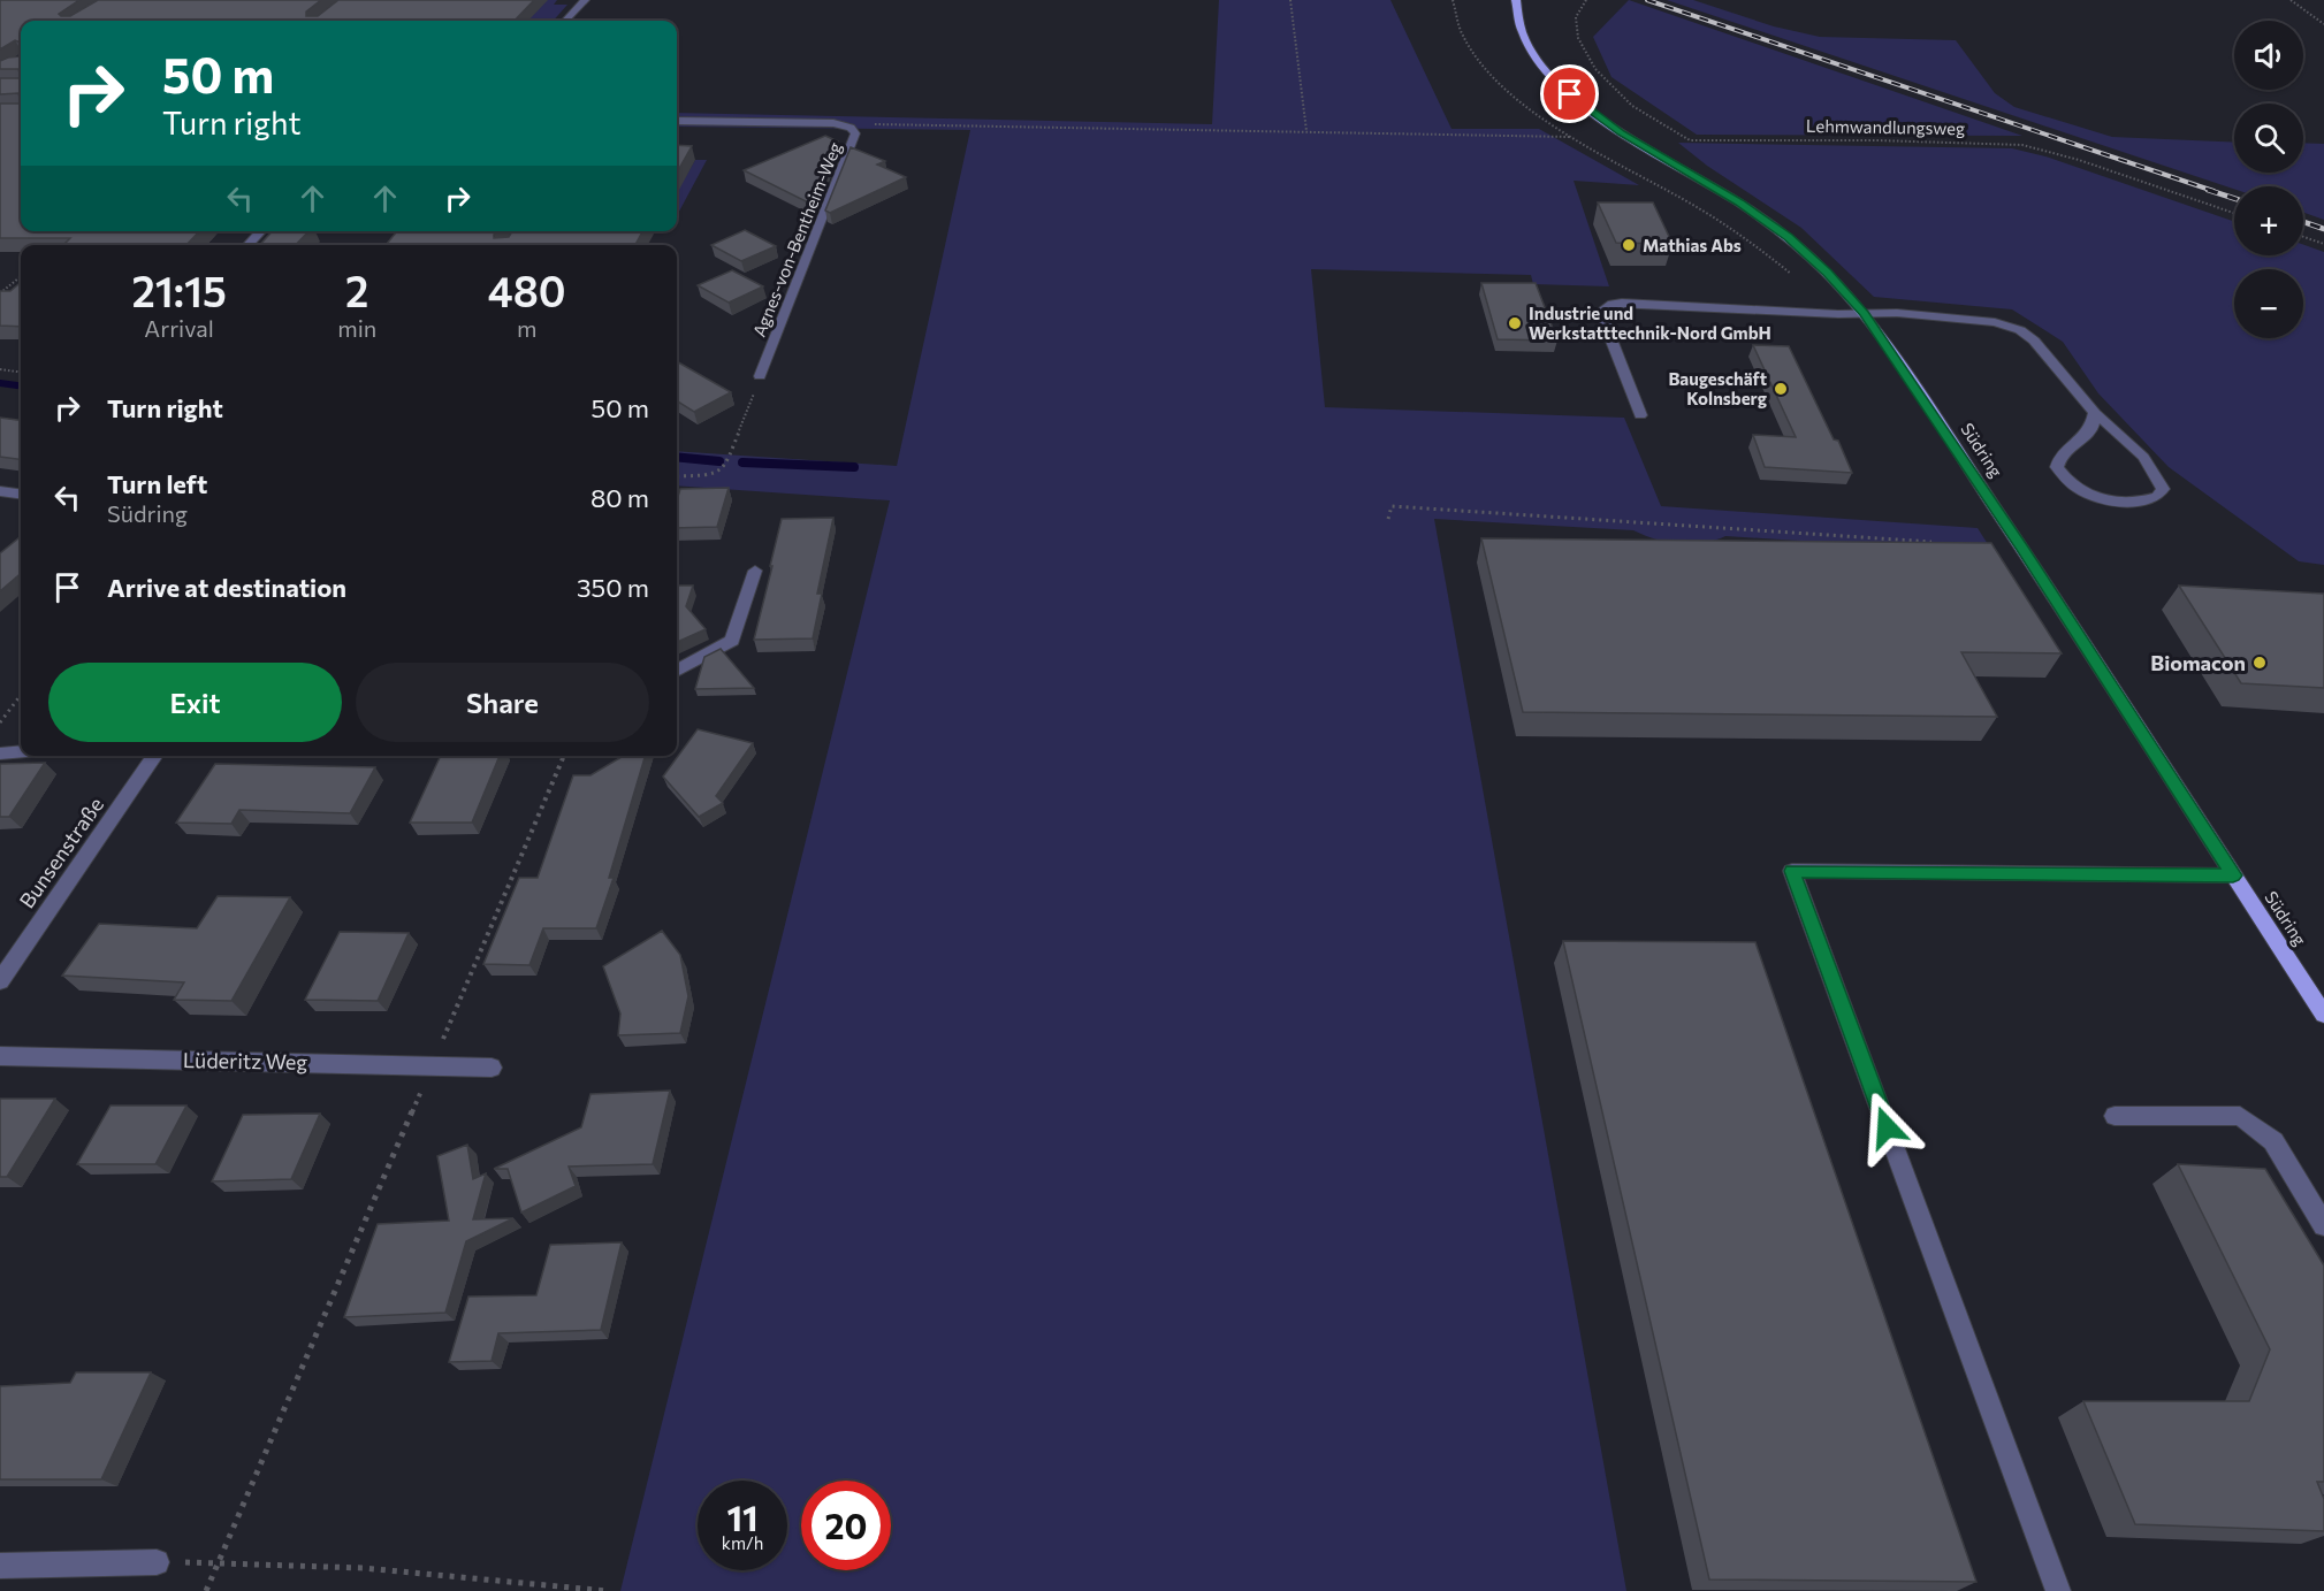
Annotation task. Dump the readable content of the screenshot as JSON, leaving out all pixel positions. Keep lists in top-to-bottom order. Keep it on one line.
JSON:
{"streets":{"main road":["Südring"],"street":["Agnes-von-Bentheim-Weg","Bunsenstraße","Lüderitz Weg"],"path":["Lehmwandlungsweg"]},"places":["Mathias Abs","Industrie und Werkstatttechnik-Nord GmbH","Baugeschäft Kolnsberg","Biomacon"],"page":{"map_buttons":["+","−"],"turn":["50 m","Turn right"],"eta":["21:15","Arrival","2","min","480","m"],"list":[{"name":"Turn right","value":"50 m"},{"name":"Turn left","note":"Südring","value":"80 m"},{"name":"Arrive at destination","value":"350 m"}],"buttons":["Exit","Share"],"speed":"11 km/h","limit":"20"}}
